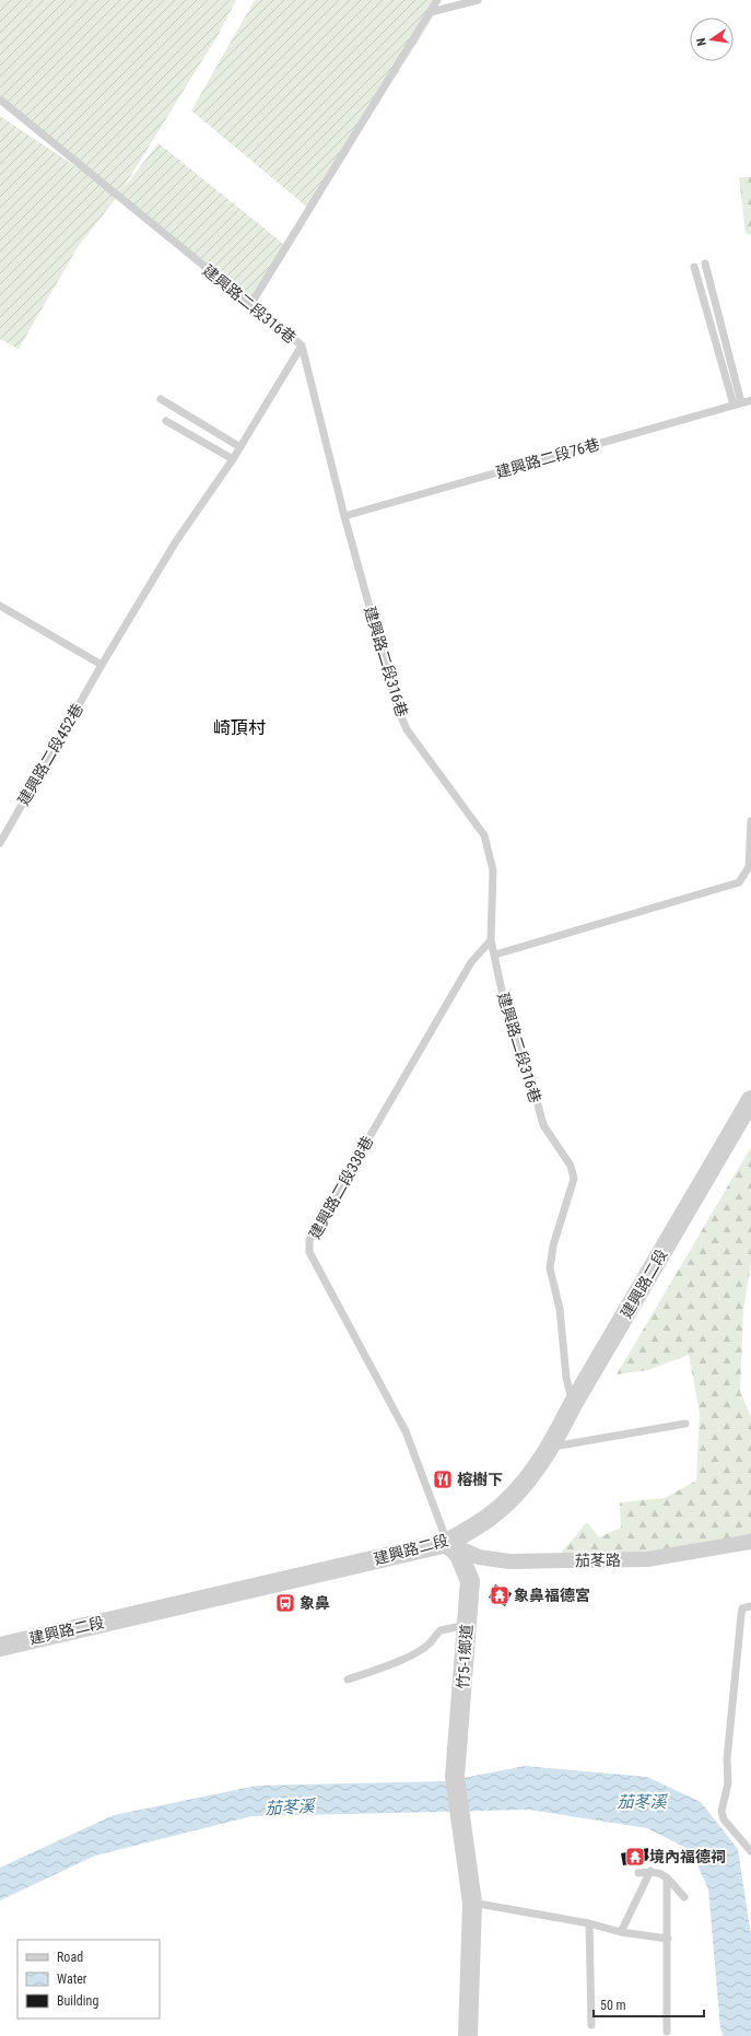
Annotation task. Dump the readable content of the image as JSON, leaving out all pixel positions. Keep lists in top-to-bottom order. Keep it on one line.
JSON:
{"streets":{"street":["建興路二段","茄苳路","竹5-1鄉道"],"lane":["建興路二段316巷","建興路二段76巷","建興路二段452巷","建興路二段338巷"]},"crossings":[["建興路二段316巷","建興路二段76巷"],["建興路二段316巷","建興路二段452巷"],["建興路二段316巷","建興路二段338巷"],["建興路二段316巷","建興路二段"],["建興路二段338巷","建興路二段"],["建興路二段338巷","茄苳路"],["建興路二段338巷","竹5-1鄉道"],["建興路二段","茄苳路"],["建興路二段","竹5-1鄉道"],["茄苳路","竹5-1鄉道"]],"districts":["崎頂村"],"water":["茄苳溪"],"places":{"restaurant":["榕樹下"],"temple":["象鼻福德宮","境內福德祠"],"bus stop":["象鼻"]},"legend":["Road","Water","Building"],"scale_bar":"50 m","north":"left"}
